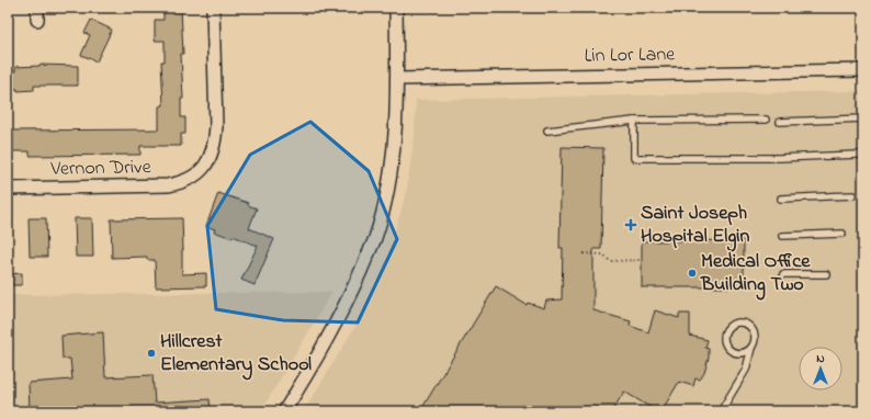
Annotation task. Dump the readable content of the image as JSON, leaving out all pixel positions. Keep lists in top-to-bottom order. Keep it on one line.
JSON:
{"streets":{"street":["Lin Lor Lane","Vernon Drive"]},"places":{"health":["Saint Joseph Hospital Elgin"],"other":["Medical Office Building Two","Hillcrest Elementary School"]},"north":"top"}
